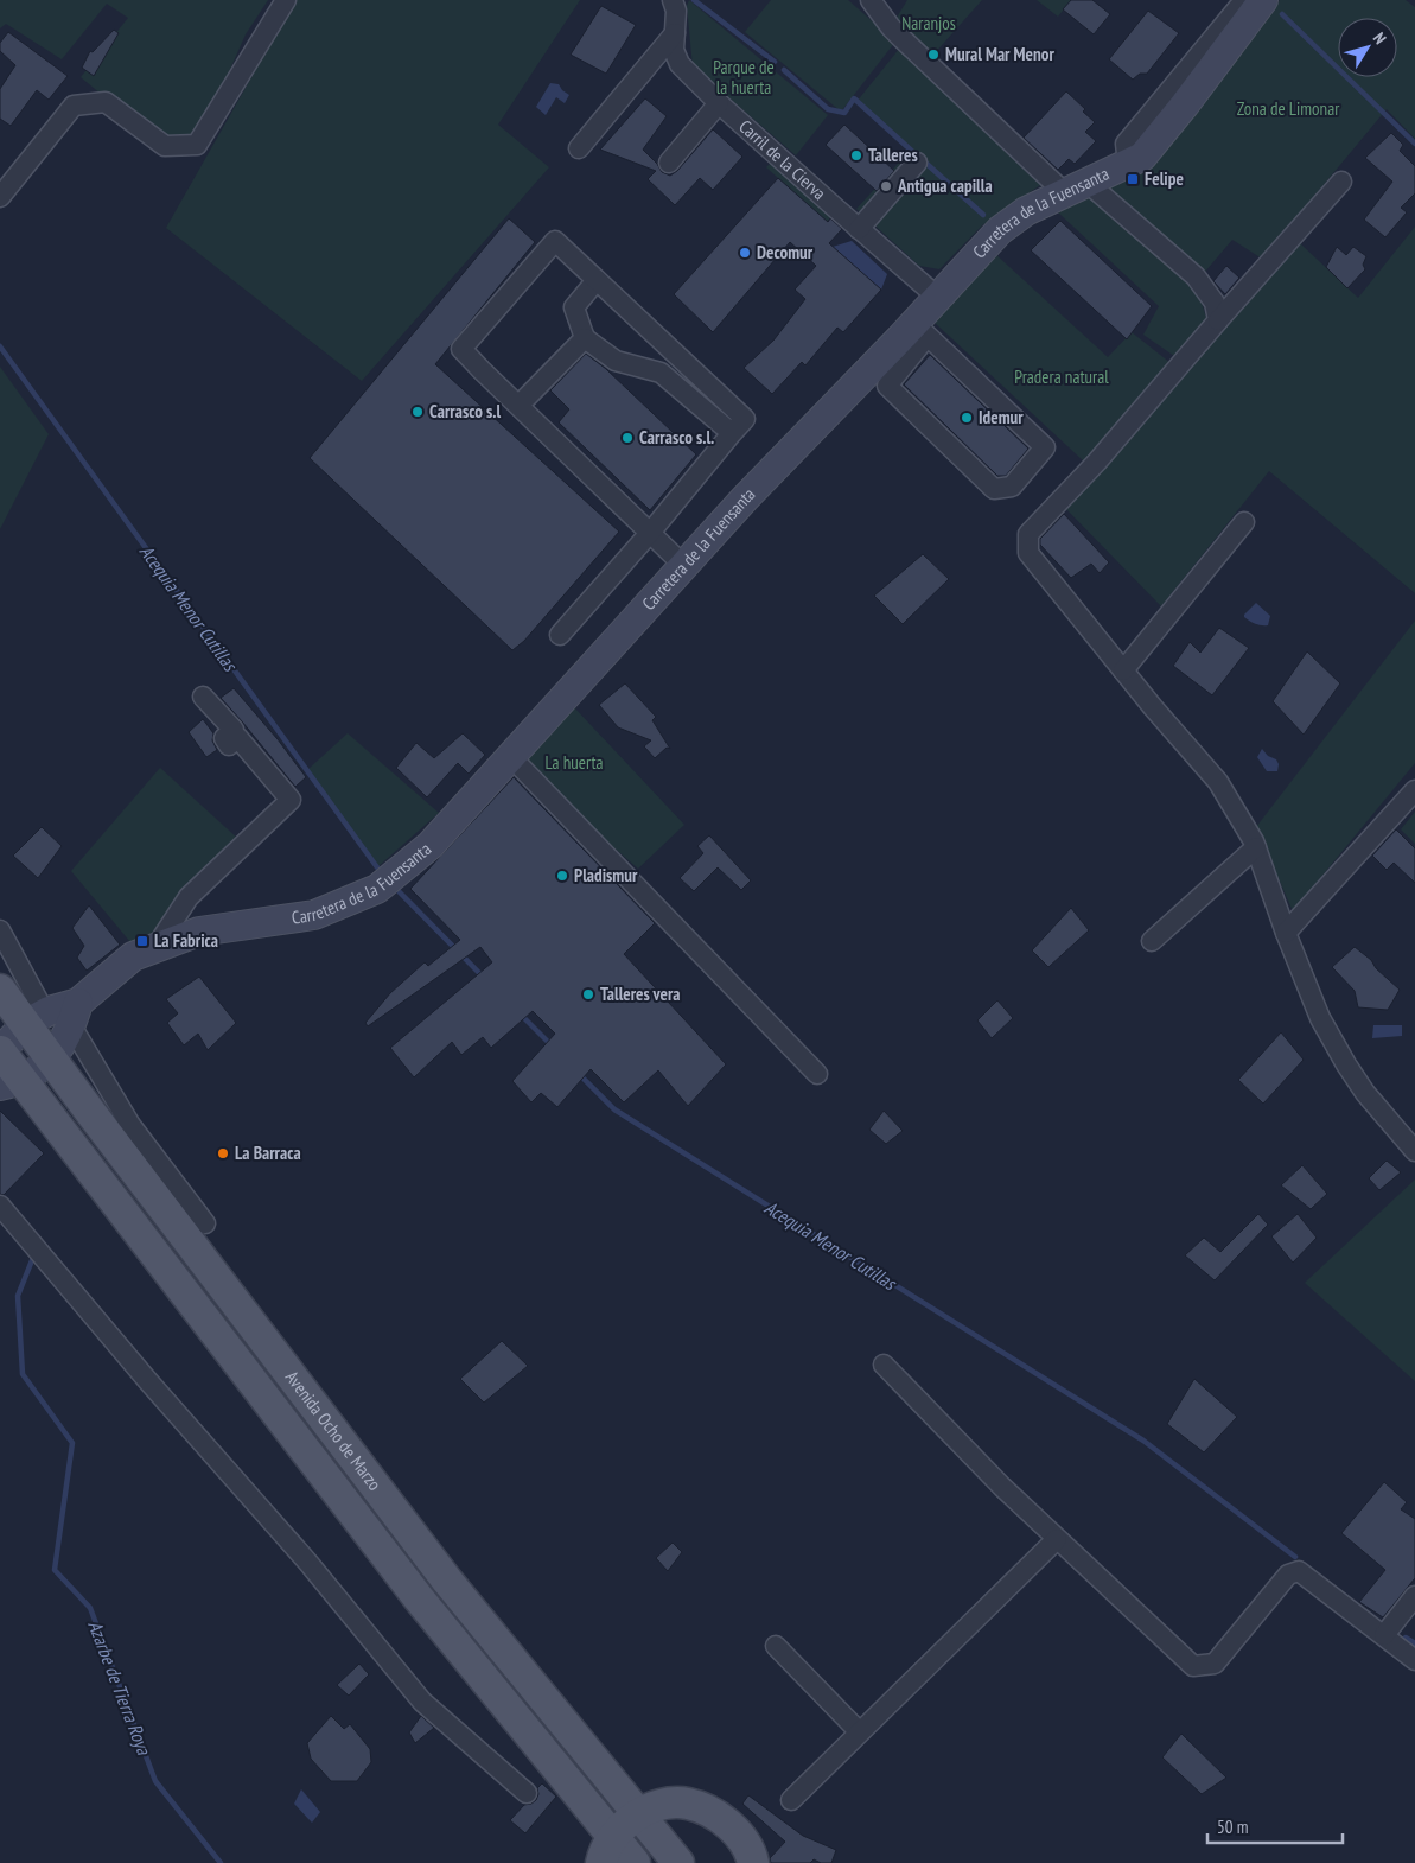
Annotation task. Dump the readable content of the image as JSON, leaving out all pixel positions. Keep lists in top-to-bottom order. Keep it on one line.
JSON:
{"streets":{"main road":["Carretera de la Fuensanta","Avenida Ocho de Marzo"],"street":["Carril de la Cierva"]},"crossings":[["Carril de la Cierva","Carretera de la Fuensanta"]],"water":["Acequia Menor Cutillas","Azarbe de Tierra Roya"],"parks":["Naranjos","Parque de la huerta","Zona de Limonar","Pradera natural","La huerta"],"places":{"other":["Mural Mar Menor","Talleres","Antigua capilla","Decomur","Carrasco s.l","Idemur","Carrasco s.l.","Pladismur","Talleres vera","La Barraca"],"transit":["Felipe","La Fabrica"]},"scale_bar":"50 m","north":"top right"}
